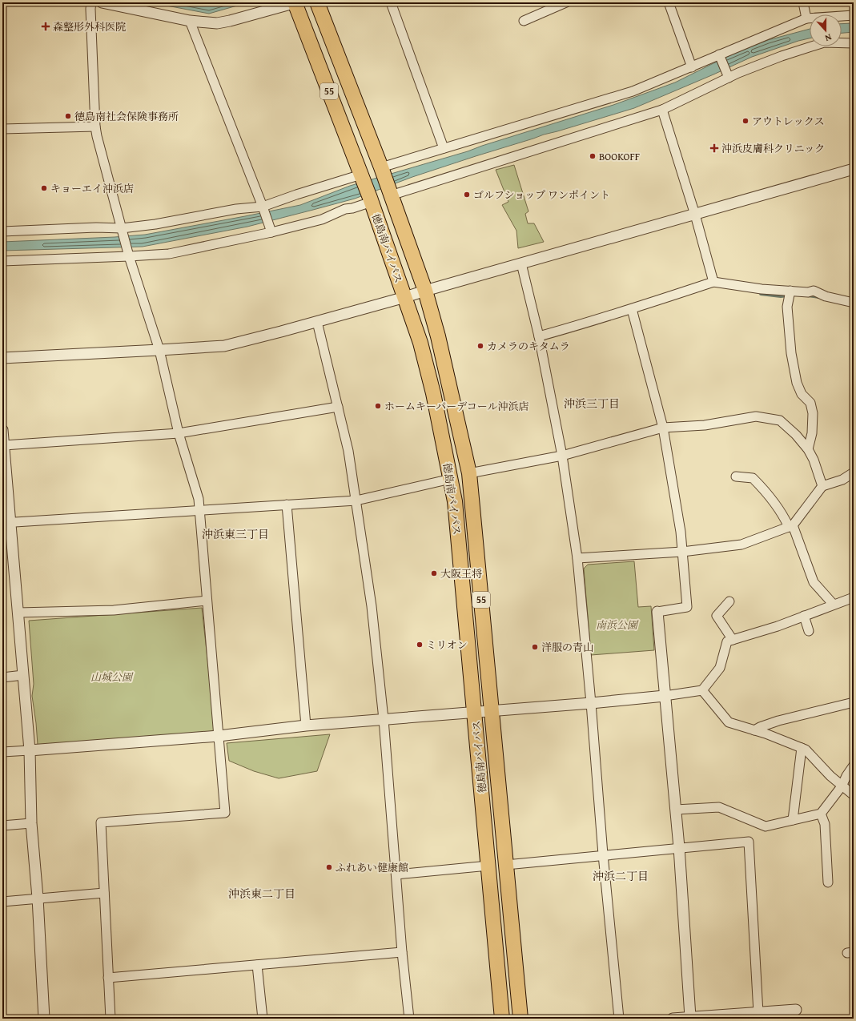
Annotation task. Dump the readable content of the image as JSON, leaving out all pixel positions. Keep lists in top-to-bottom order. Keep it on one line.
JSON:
{"streets":{"highway":["55","徳島南バイパス"]},"districts":["沖浜三丁目","沖浜東三丁目","沖浜二丁目","沖浜東二丁目"],"parks":["南浜公園","山城公園"],"places":{"health":["森整形外科医院","沖浜皮膚科クリニック"],"other":["徳島南社会保険事務所","アウトレックス","BOOKOFF","キョーエイ沖浜店","ゴルフショップ ワンポイント","カメラのキタムラ","ホームキーパーデコール沖浜店","大阪王将","ミリオン","洋服の青山","ふれあい健康館"]},"north":"bottom"}
